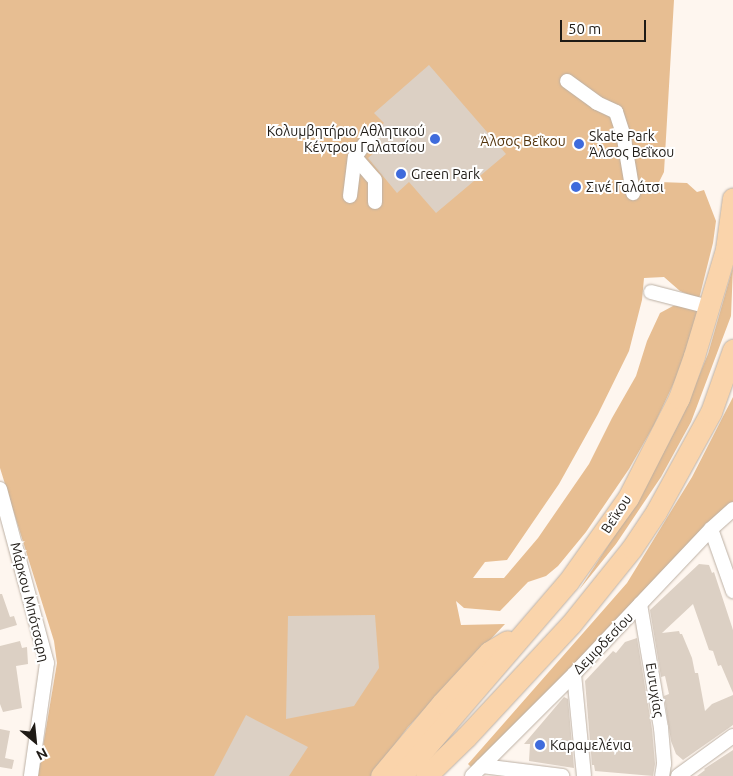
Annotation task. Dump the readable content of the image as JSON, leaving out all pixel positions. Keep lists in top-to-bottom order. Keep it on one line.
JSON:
{"streets":{"main road":["Βεΐκου"],"street":["Μάρκου Μπότσαρη","Δεμιρδεσίου","Ευτυχίας"]},"crossings":[["Δεμιρδεσίου","Ευτυχίας"]],"parks":["Άλσος Βεΐκου"],"places":["Κολυμβητήριο Αθλητικού Κέντρου Γαλατσίου","Skate Park Άλσος Βεΐκου","Green Park","Σινέ Γαλάτσι","Καραμελένια"],"scale_bar":"50 m","north":"bottom right"}
